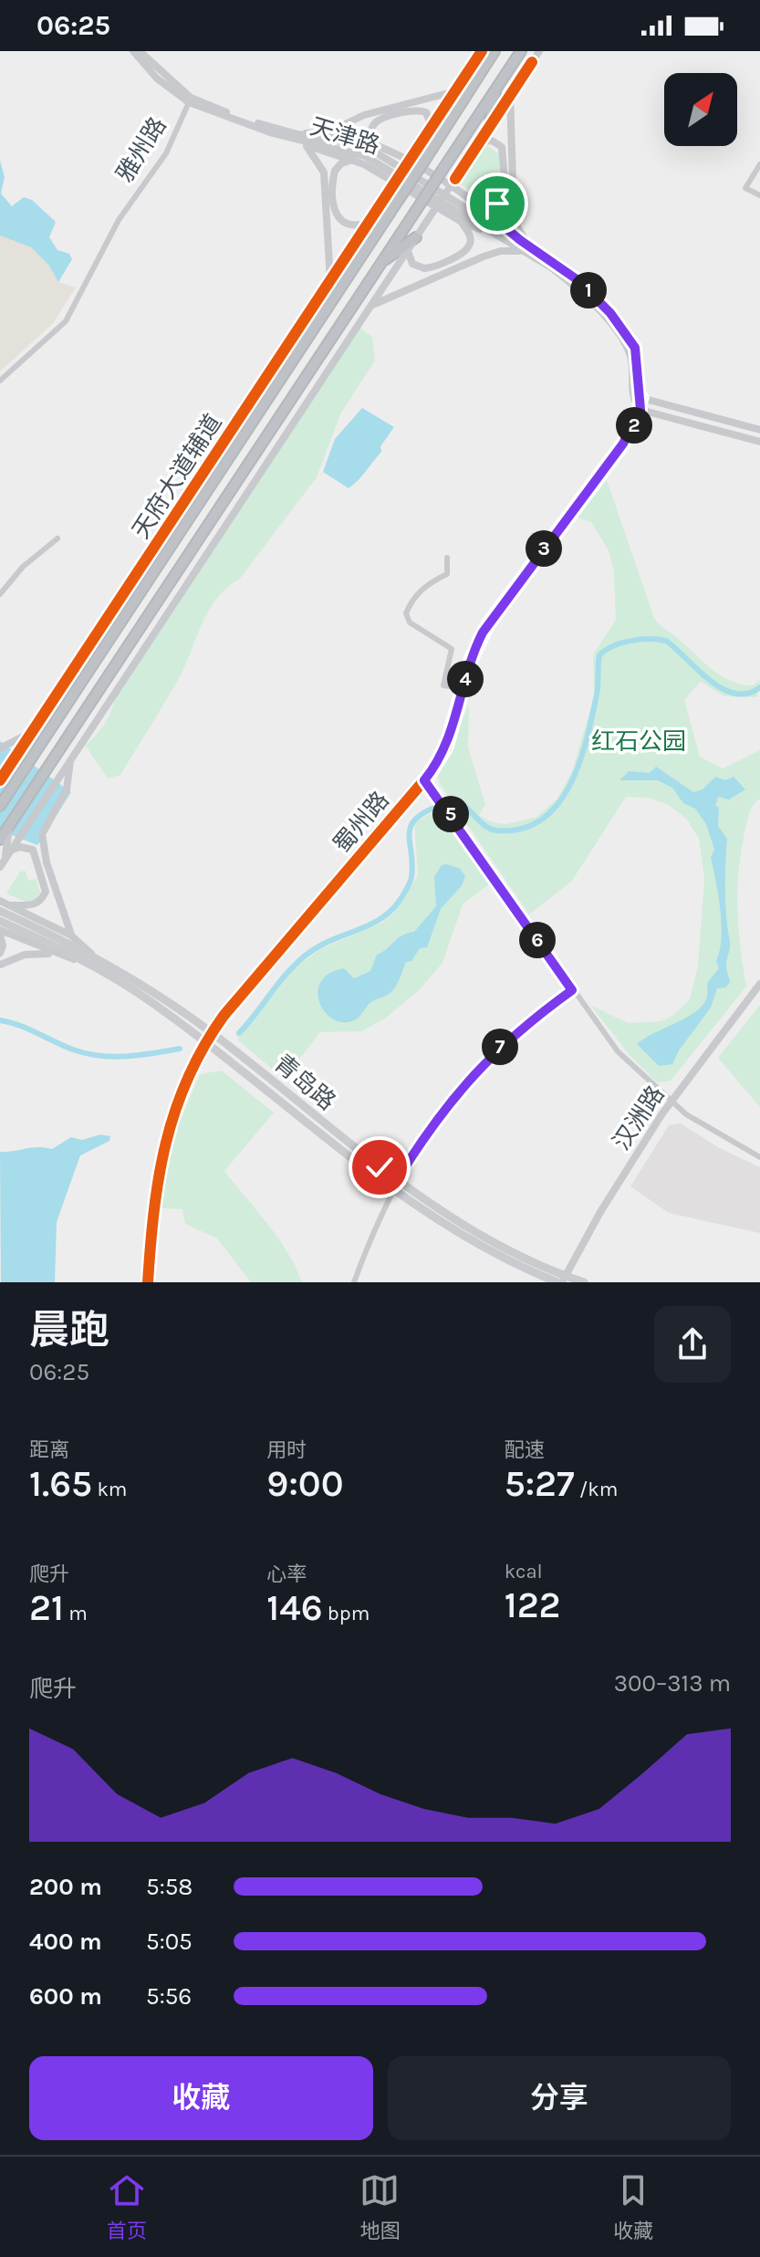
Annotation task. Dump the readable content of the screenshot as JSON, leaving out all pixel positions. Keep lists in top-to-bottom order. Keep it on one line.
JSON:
{"streets":{"main road":["青岛路"],"street":["天津路","雅州路","天府大道辅道","蜀州路","汉洲路"]},"crossings":[["天津路","雅州路"],["天津路","蜀州路"],["蜀州路","青岛路"],["青岛路","汉洲路"]],"parks":["红石公园"],"north":"top right","page":{"status":"06:25","pins":["1","2","3","4","5","6","7"],"heading":["晨跑","06:25"],"stats":[["距离","1.65 km"],["用时","9:00"],["配速","5:27 /km"],["爬升","21 m"],["心率","146 bpm"],["kcal","122"]],"chart":["爬升","300–313 m"],"list":[{"name":"200 m","note":"5:58"},{"name":"400 m","note":"5:05"},{"name":"600 m","note":"5:56"}],"buttons":["收藏","分享"],"tabs":["首页","地图","收藏"]}}
